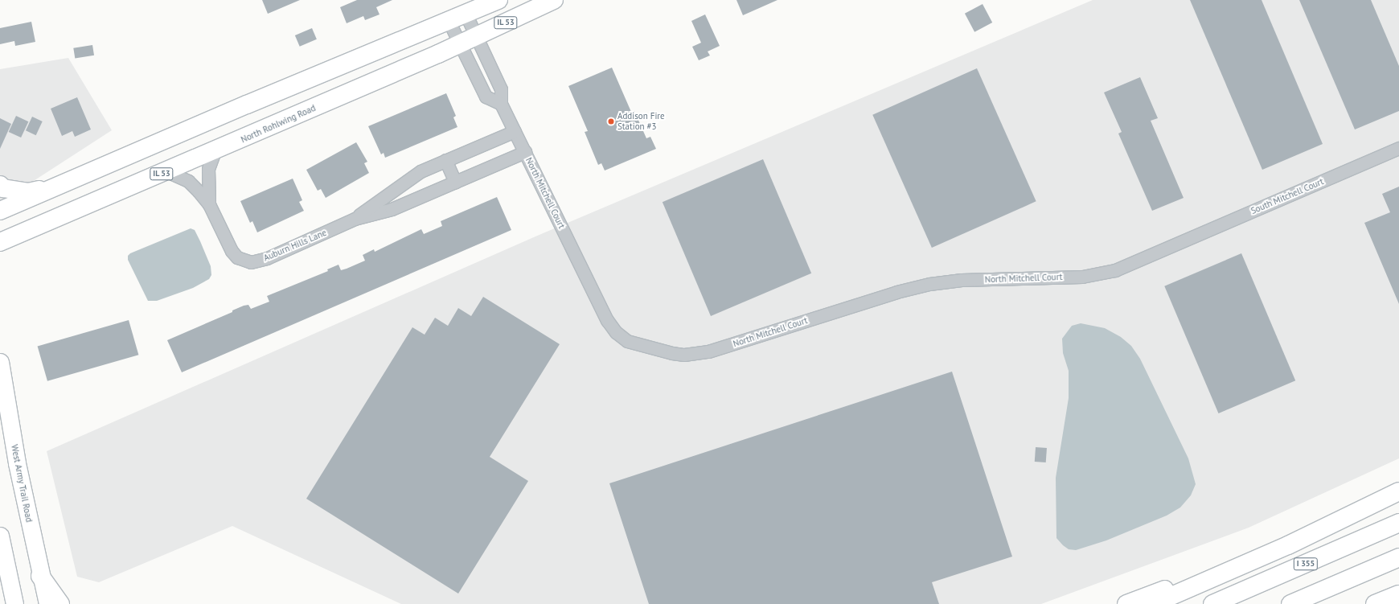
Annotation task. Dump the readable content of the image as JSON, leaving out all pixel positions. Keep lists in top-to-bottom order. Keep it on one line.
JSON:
{"streets":{"main road":["IL 53","North Rohlwing Road","West Army Trail Road","I 355"],"street":["North Mitchell Court","South Mitchell Court","Auburn Hills Lane"]},"crossings":[["IL 53","North Mitchell Court"],["North Rohlwing Road","North Mitchell Court"],["North Rohlwing Road","Auburn Hills Lane"],["North Mitchell Court","South Mitchell Court"],["North Mitchell Court","Auburn Hills Lane"]],"places":["Addison Fire Station #3"]}
